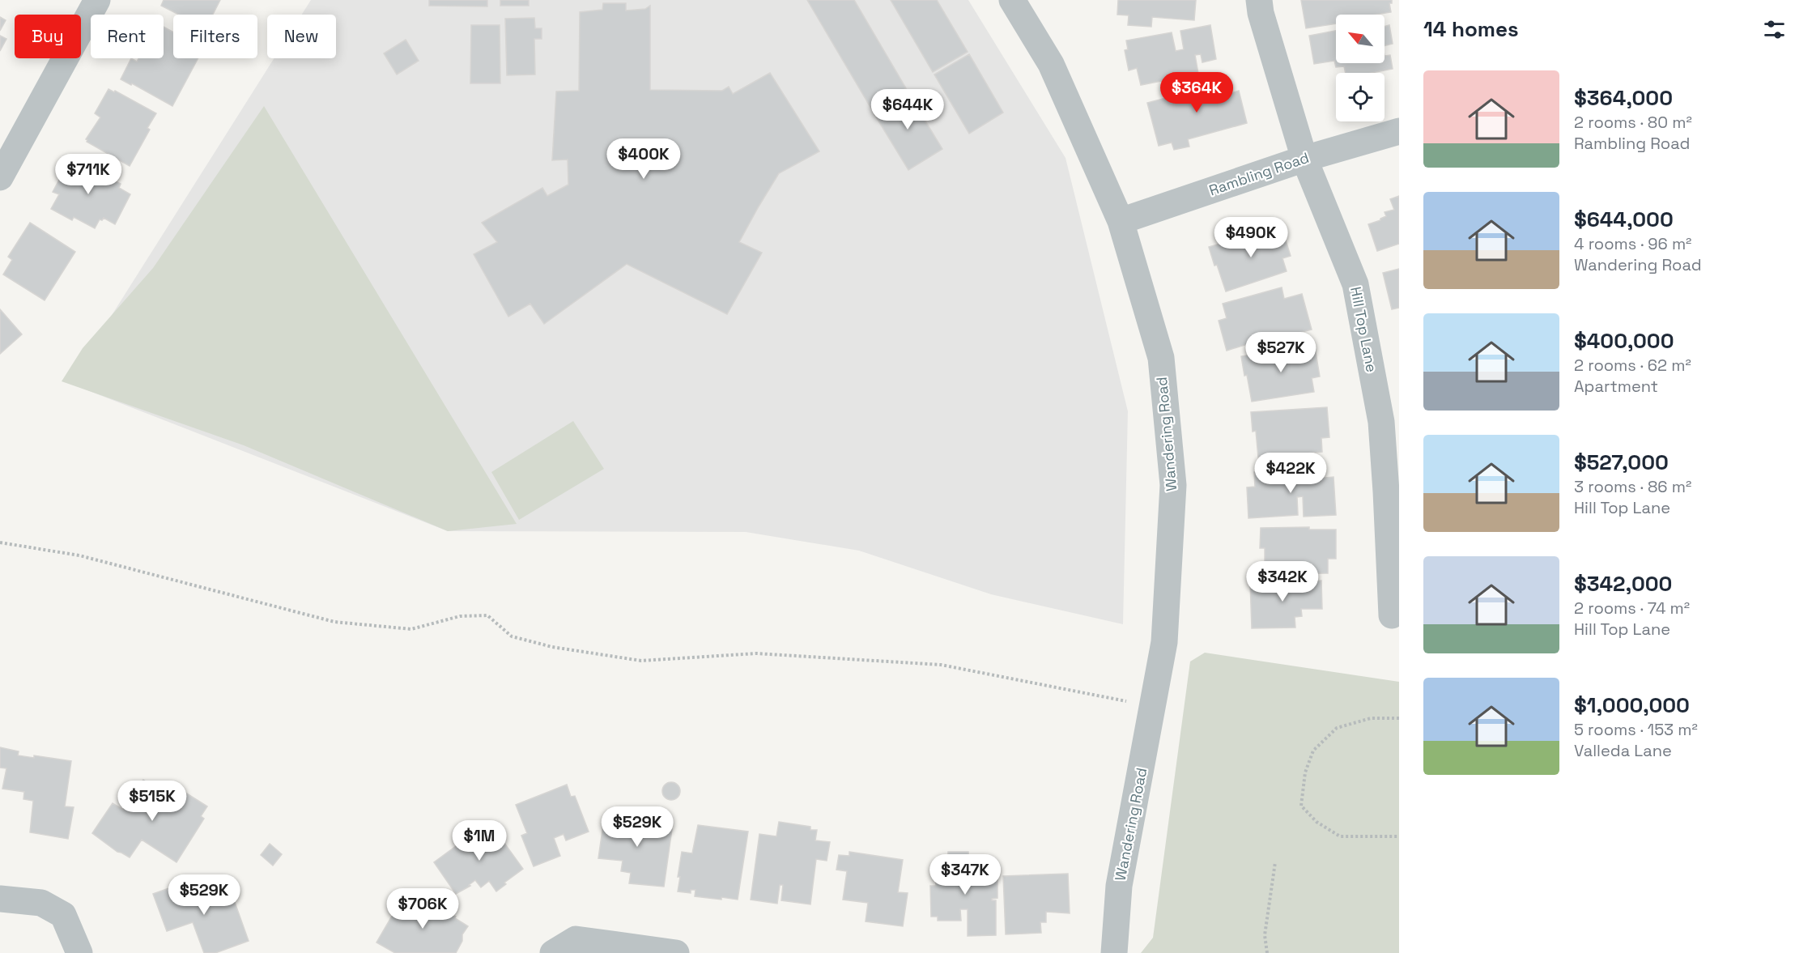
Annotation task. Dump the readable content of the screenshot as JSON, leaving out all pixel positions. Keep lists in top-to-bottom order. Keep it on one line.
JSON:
{"streets":{"street":["Rambling Road","Hill Top Lane","Wandering Road"]},"crossings":[["Rambling Road","Hill Top Lane"],["Rambling Road","Wandering Road"]],"north":"top left","page":{"heading":"14 homes","chip":["Buy","Rent","Filters","New"],"list":[{"name":"$364,000","note":"2 rooms · 80 m² · Rambling Road"},{"name":"$644,000","note":"4 rooms · 96 m² · Wandering Road"},{"name":"$400,000","note":"2 rooms · 62 m² · Apartment"},{"name":"$527,000","note":"3 rooms · 86 m² · Hill Top Lane"},{"name":"$342,000","note":"2 rooms · 74 m² · Hill Top Lane"},{"name":"$1,000,000","note":"5 rooms · 153 m² · Valleda Lane"}],"price":["$364K","$644K","$400K","$711K","$490K","$527K","$422K","$342K","$515K","$529K","$1M","$347K","$529K","$706K"]}}
